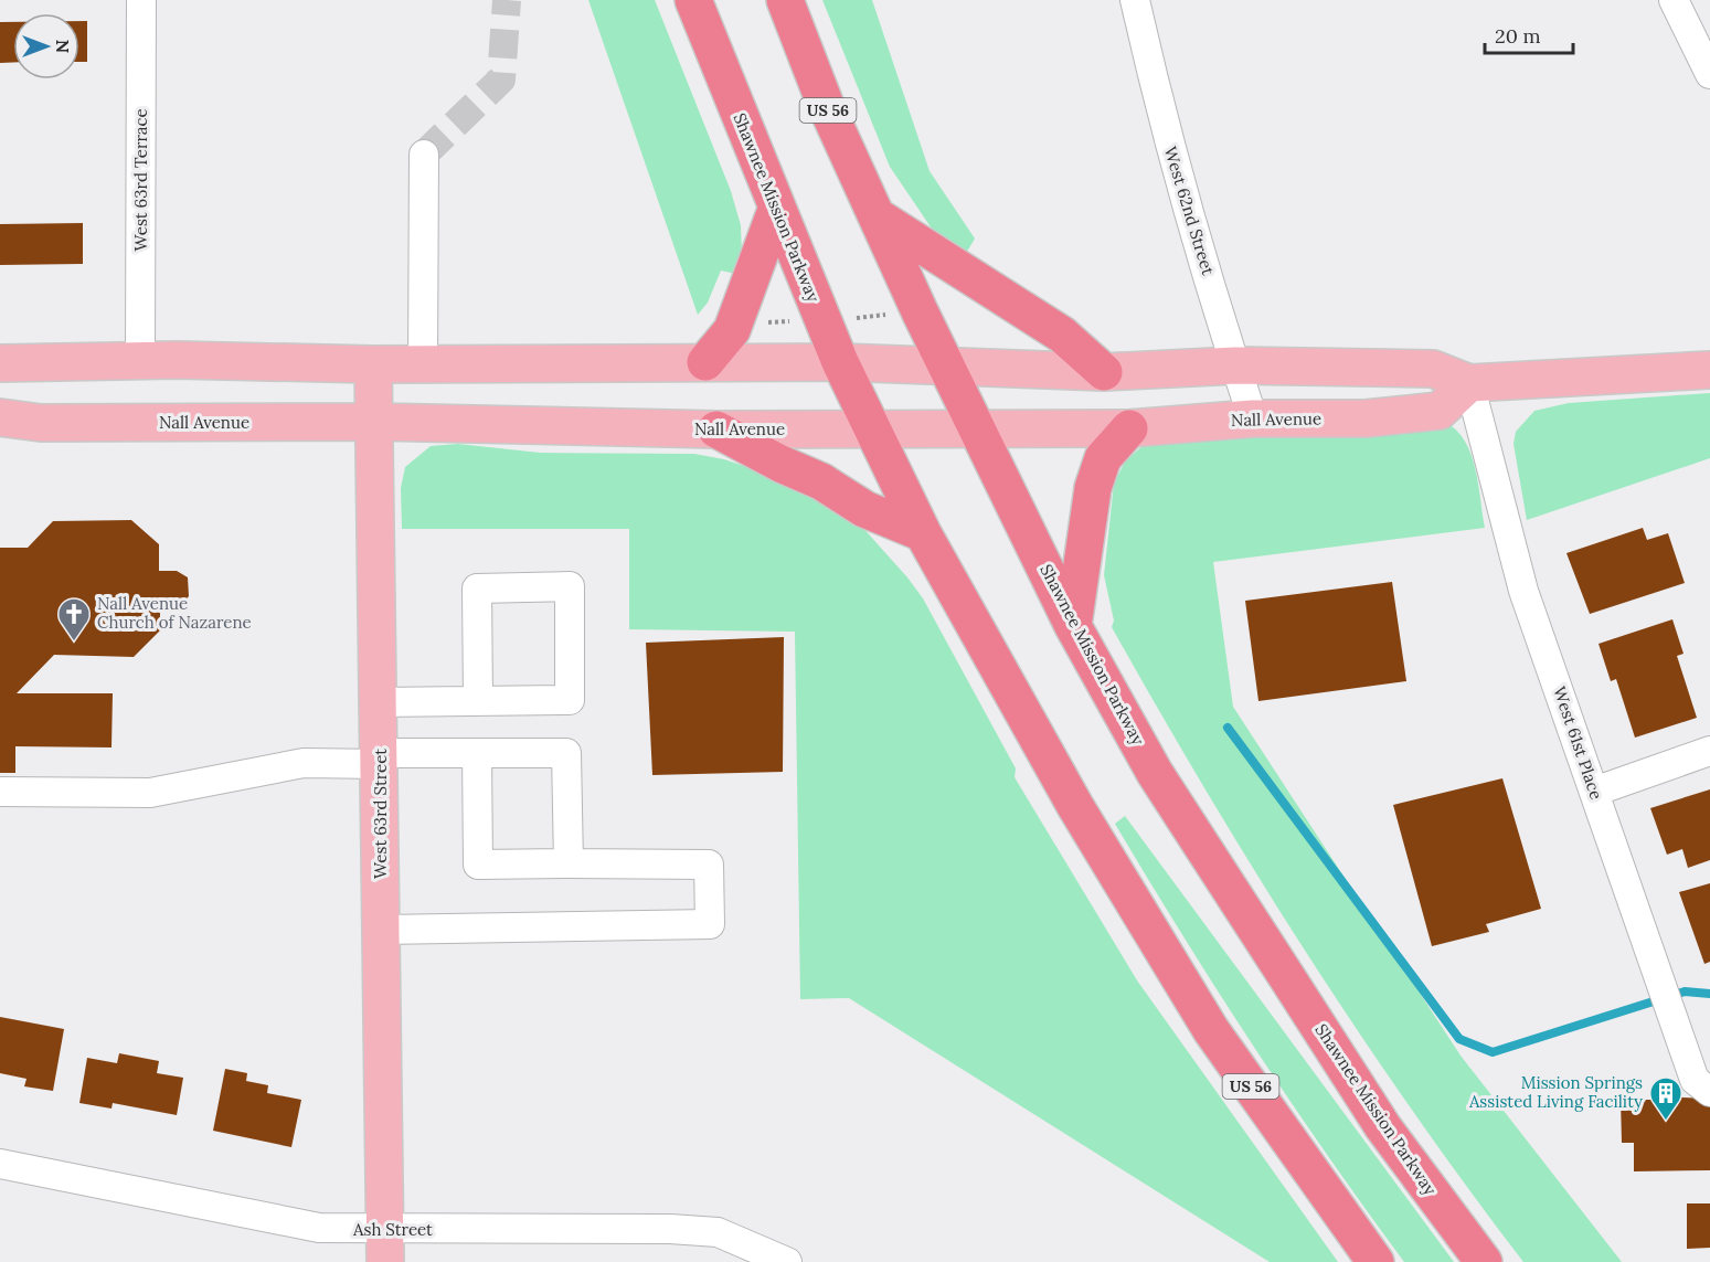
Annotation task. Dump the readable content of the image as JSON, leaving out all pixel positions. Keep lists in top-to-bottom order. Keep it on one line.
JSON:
{"streets":{"highway":["US 56","Shawnee Mission Parkway"],"main road":["Nall Avenue","West 63rd Street"],"street":["West 63rd Terrace","West 62nd Street","West 61st Place","Ash Street"]},"crossings":[["Shawnee Mission Parkway","Nall Avenue"],["West 62nd Street","Nall Avenue"],["Nall Avenue","West 61st Place"],["Nall Avenue","West 63rd Street"],["West 63rd Street","Ash Street"]],"places":{"church":["Nall Avenue Church of Nazarene"],"building":["Mission Springs Assisted Living Facility"]},"scale_bar":"20 m","north":"right"}
